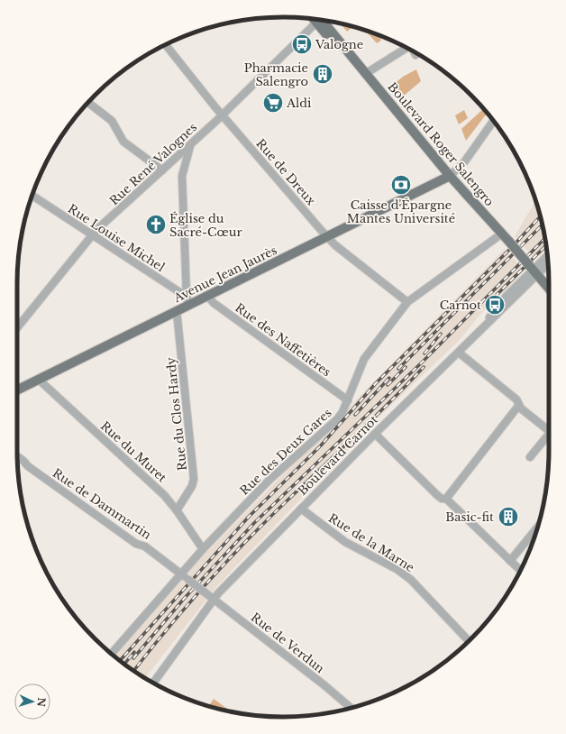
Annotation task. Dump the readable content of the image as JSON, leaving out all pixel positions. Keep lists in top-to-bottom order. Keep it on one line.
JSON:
{"streets":{"main road":["Boulevard Roger Salengro","Avenue Jean Jaurès"],"street":["Rue René Valognes","Rue de Dreux","Rue Louise Michel","Rue des Naffetières","Rue du Clos Hardy","Rue du Muret","Rue des Deux Gares","Boulevard Carnot","Rue de Dammartin","Rue de la Marne","Rue de Verdun"]},"crossings":[["Boulevard Roger Salengro","Avenue Jean Jaurès"],["Boulevard Roger Salengro","Rue des Deux Gares"],["Boulevard Roger Salengro","Boulevard Carnot"],["Rue René Valognes","Rue de Dreux"],["Rue René Valognes","Rue Louise Michel"],["Rue de Dreux","Avenue Jean Jaurès"],["Rue de Dreux","Rue des Deux Gares"],["Rue Louise Michel","Avenue Jean Jaurès"],["Avenue Jean Jaurès","Rue des Naffetières"],["Avenue Jean Jaurès","Rue du Clos Hardy"],["Avenue Jean Jaurès","Rue du Muret"],["Rue des Naffetières","Rue des Deux Gares"],["Rue du Clos Hardy","Rue du Muret"],["Rue du Muret","Rue des Deux Gares"],["Rue des Deux Gares","Rue de Dammartin"],["Boulevard Carnot","Rue de la Marne"],["Boulevard Carnot","Rue de Verdun"],["Rue de Dammartin","Rue de Verdun"]],"places":{"bus stop":["Valogne","Carnot"],"building":["Pharmacie Salengro","Basic-fit"],"supermarket":["Aldi"],"bank":["Caisse d'Épargne Mantes Université"],"church":["Église du Sacré-Cœur"]},"north":"right"}
